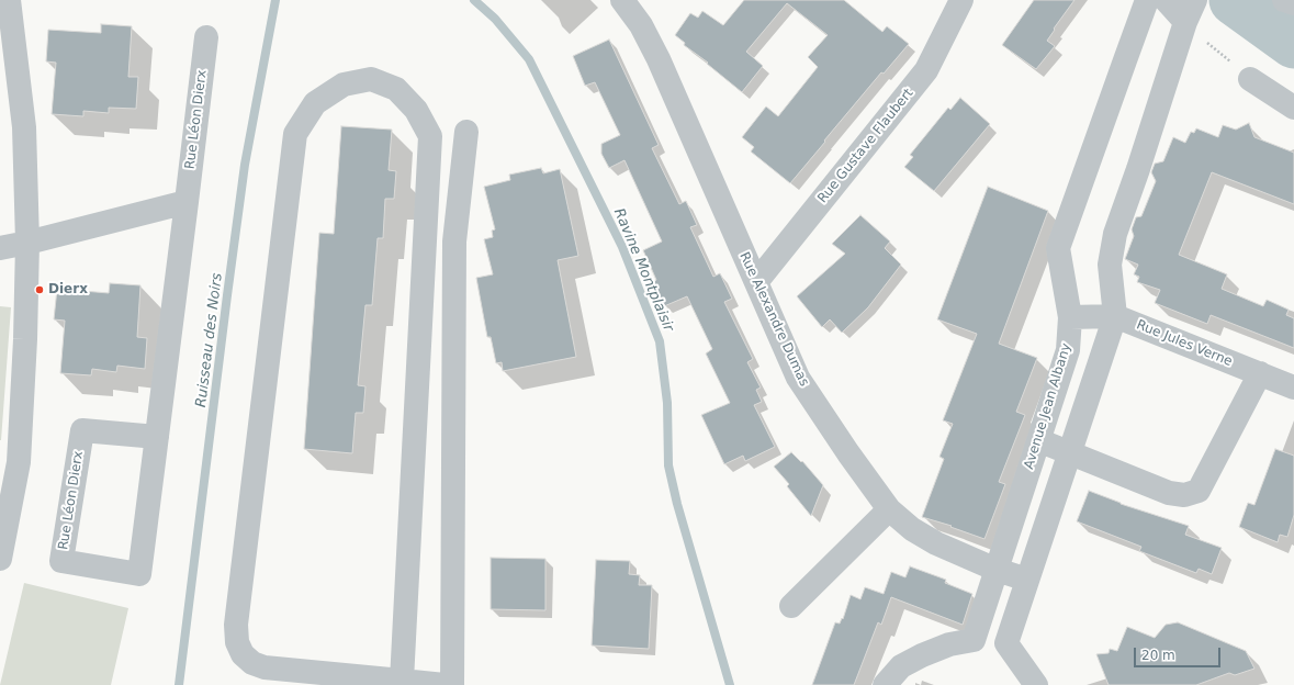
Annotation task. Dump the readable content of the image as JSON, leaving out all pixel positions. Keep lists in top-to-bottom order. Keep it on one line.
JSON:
{"streets":{"street":["Rue Léon Dierx","Rue Gustave Flaubert","Rue Alexandre Dumas","Rue Jules Verne","Avenue Jean Albany"]},"crossings":[["Rue Gustave Flaubert","Rue Alexandre Dumas"],["Rue Alexandre Dumas","Avenue Jean Albany"],["Rue Jules Verne","Avenue Jean Albany"]],"water":["Ravine Montplaisir","Ruisseau des Noirs"],"places":["Dierx"],"scale_bar":"20 m"}
